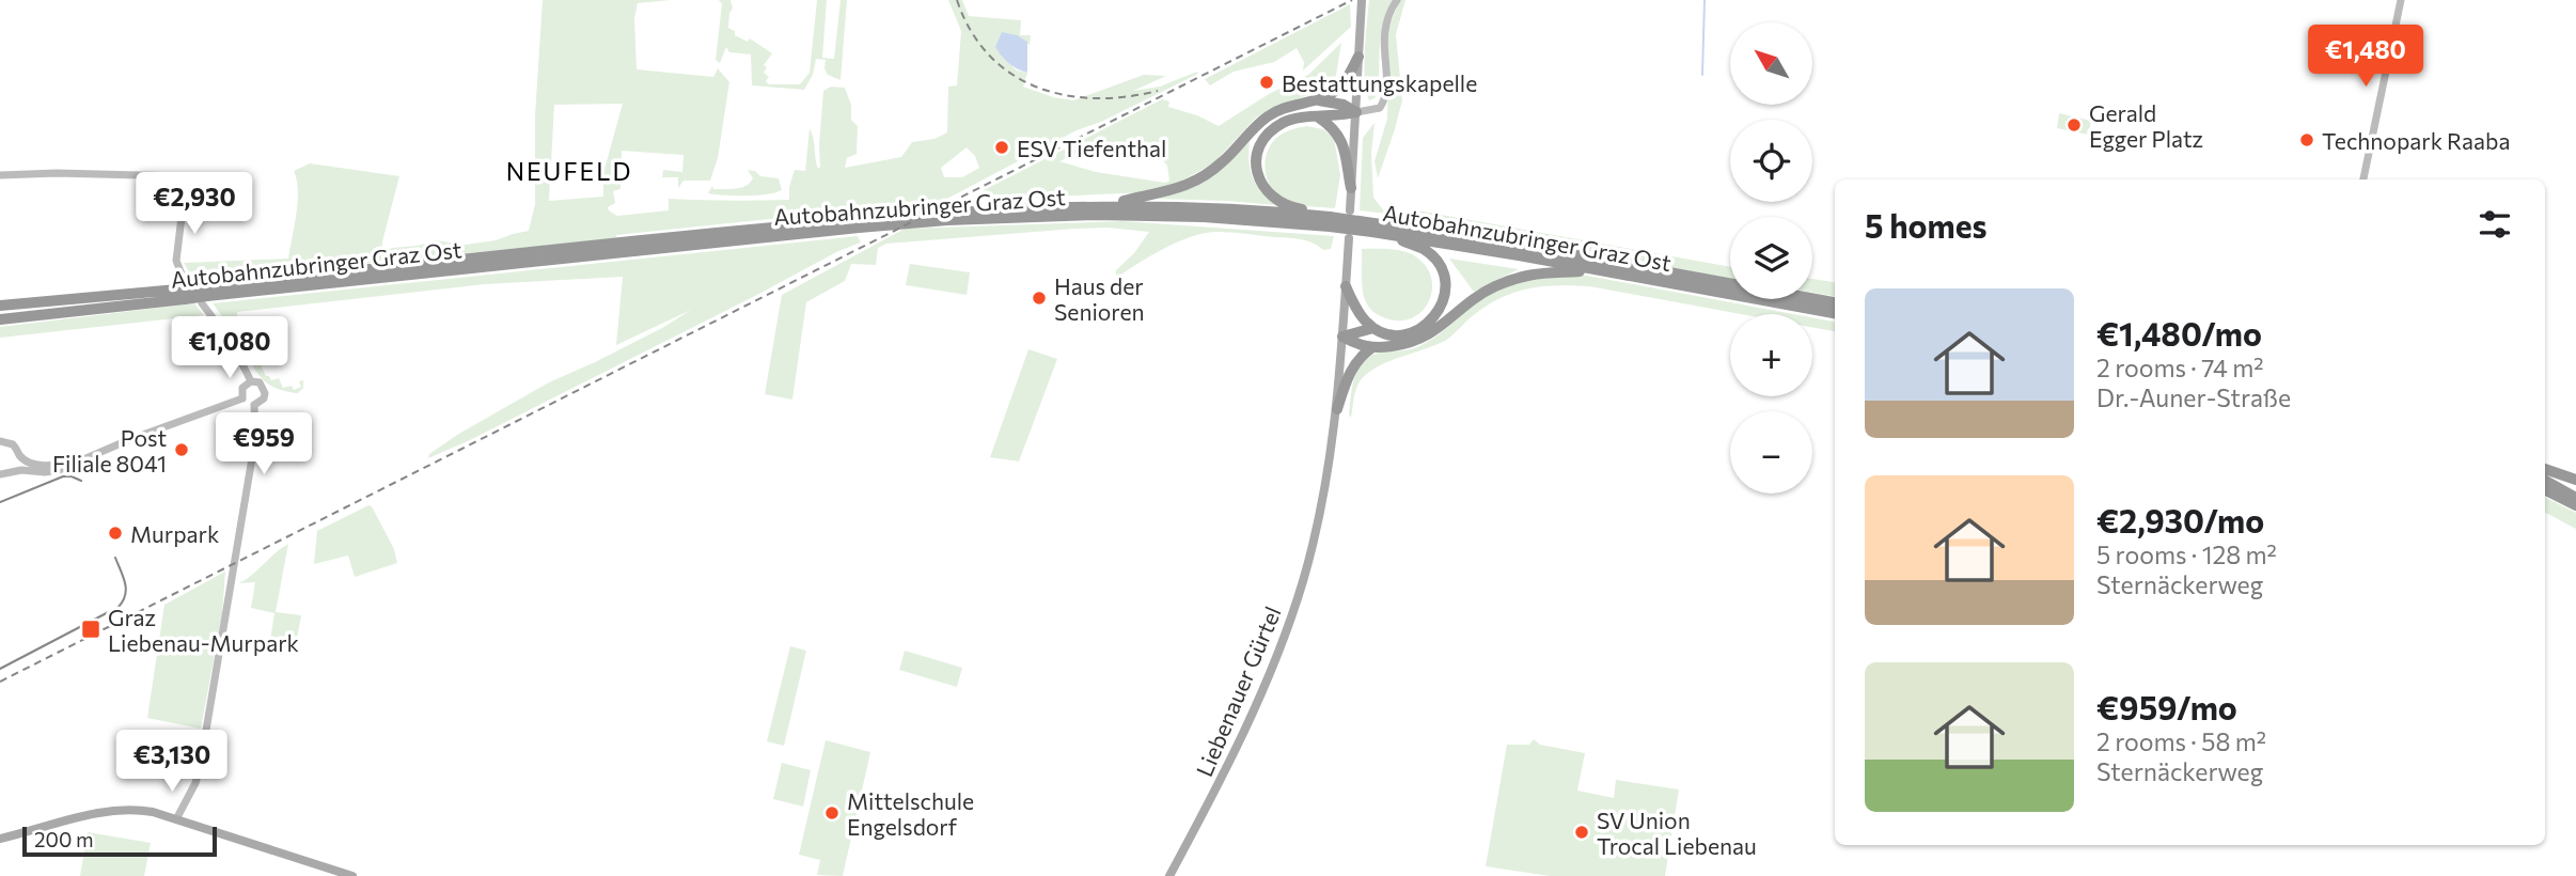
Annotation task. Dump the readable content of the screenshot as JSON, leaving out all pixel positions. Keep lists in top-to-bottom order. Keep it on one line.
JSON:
{"streets":{"highway":["Autobahnzubringer Graz Ost"],"main road":["Liebenauer Gürtel"]},"districts":["NEUFELD"],"places":{"other":["Bestattungskapelle","Gerald Egger Platz","Technopark Raaba","ESV Tiefenthal","Haus der Senioren","Post Filiale 8041","Murpark","Mittelschule Engelsdorf","SV Union Trocal Liebenau"],"transit":["Graz Liebenau-Murpark"]},"scale_bar":"200 m","north":"top left","page":{"map_buttons":["+","−"],"price":["€1,480","€2,930","€1,080","€959","€3,130"],"heading":"5 homes","list":[{"name":"€1,480/mo","note":"2 rooms · 74 m² · Dr.-Auner-Straße"},{"name":"€2,930/mo","note":"5 rooms · 128 m² · Sternäckerweg"},{"name":"€959/mo","note":"2 rooms · 58 m² · Sternäckerweg"}],"scale":"200 m"}}
